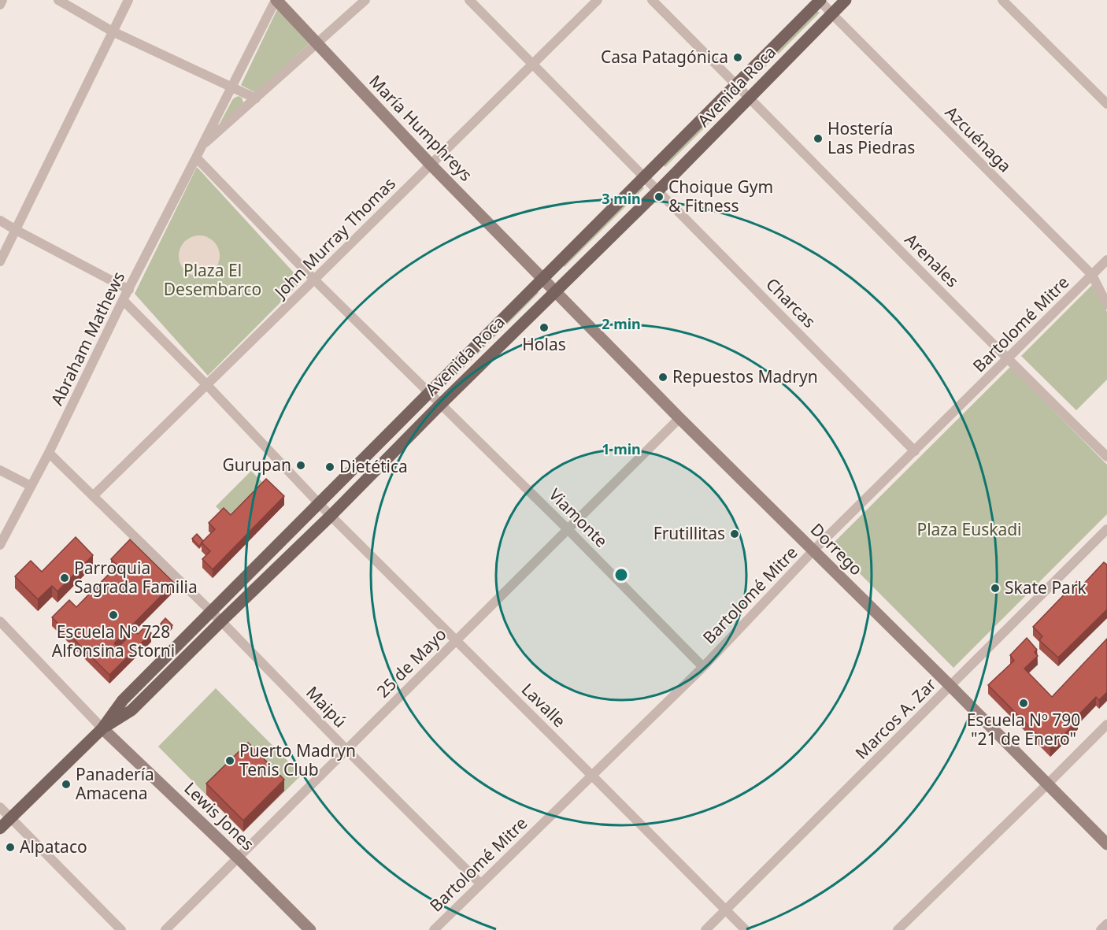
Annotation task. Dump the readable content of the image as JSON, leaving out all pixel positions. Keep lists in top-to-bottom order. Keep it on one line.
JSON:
{"streets":{"main road":["Avenida Roca","María Humphreys","Dorrego","Lewis Jones"],"street":["Azcuénaga","John Murray Thomas","Arenales","Charcas","Bartolomé Mitre","Abraham Mathews","Viamonte","25 de Mayo","Lavalle","Maipú","Marcos A. Zar"]},"crossings":[["Avenida Roca","María Humphreys"],["Avenida Roca","Azcuénaga"],["Avenida Roca","Arenales"],["Avenida Roca","Charcas"],["Avenida Roca","Viamonte"],["Avenida Roca","Dorrego"],["Avenida Roca","Lavalle"],["Avenida Roca","Maipú"],["Avenida Roca","Lewis Jones"],["María Humphreys","John Murray Thomas"],["María Humphreys","Abraham Mathews"],["María Humphreys","Dorrego"],["Azcuénaga","Bartolomé Mitre"],["John Murray Thomas","Charcas"],["John Murray Thomas","Viamonte"],["John Murray Thomas","Lavalle"],["John Murray Thomas","Maipú"],["Arenales","Bartolomé Mitre"],["Charcas","Bartolomé Mitre"],["Bartolomé Mitre","Viamonte"],["Bartolomé Mitre","Dorrego"],["Bartolomé Mitre","Lavalle"],["Bartolomé Mitre","Maipú"],["Abraham Mathews","Viamonte"],["Abraham Mathews","Lavalle"],["Abraham Mathews","Maipú"],["Viamonte","25 de Mayo"],["Dorrego","25 de Mayo"],["Dorrego","Marcos A. Zar"],["25 de Mayo","Lavalle"],["25 de Mayo","Maipú"],["25 de Mayo","Lewis Jones"],["Lavalle","Marcos A. Zar"]],"parks":["Plaza El Desembarco","Plaza Euskadi"],"places":["Casa Patagónica","Hostería Las Piedras","Choique Gym & Fitness","Holas","Repuestos Madryn","Gurupan","Dietética","Frutillitas","Parroquia Sagrada Familia","Skate Park","Escuela Nº 728 Alfonsina Storni","Escuela Nº 790 \"21 de Enero\"","Puerto Madryn Tenis Club","Panadería Amacena","Alpataco"],"rings":["3 min","2 min","1 min"]}
